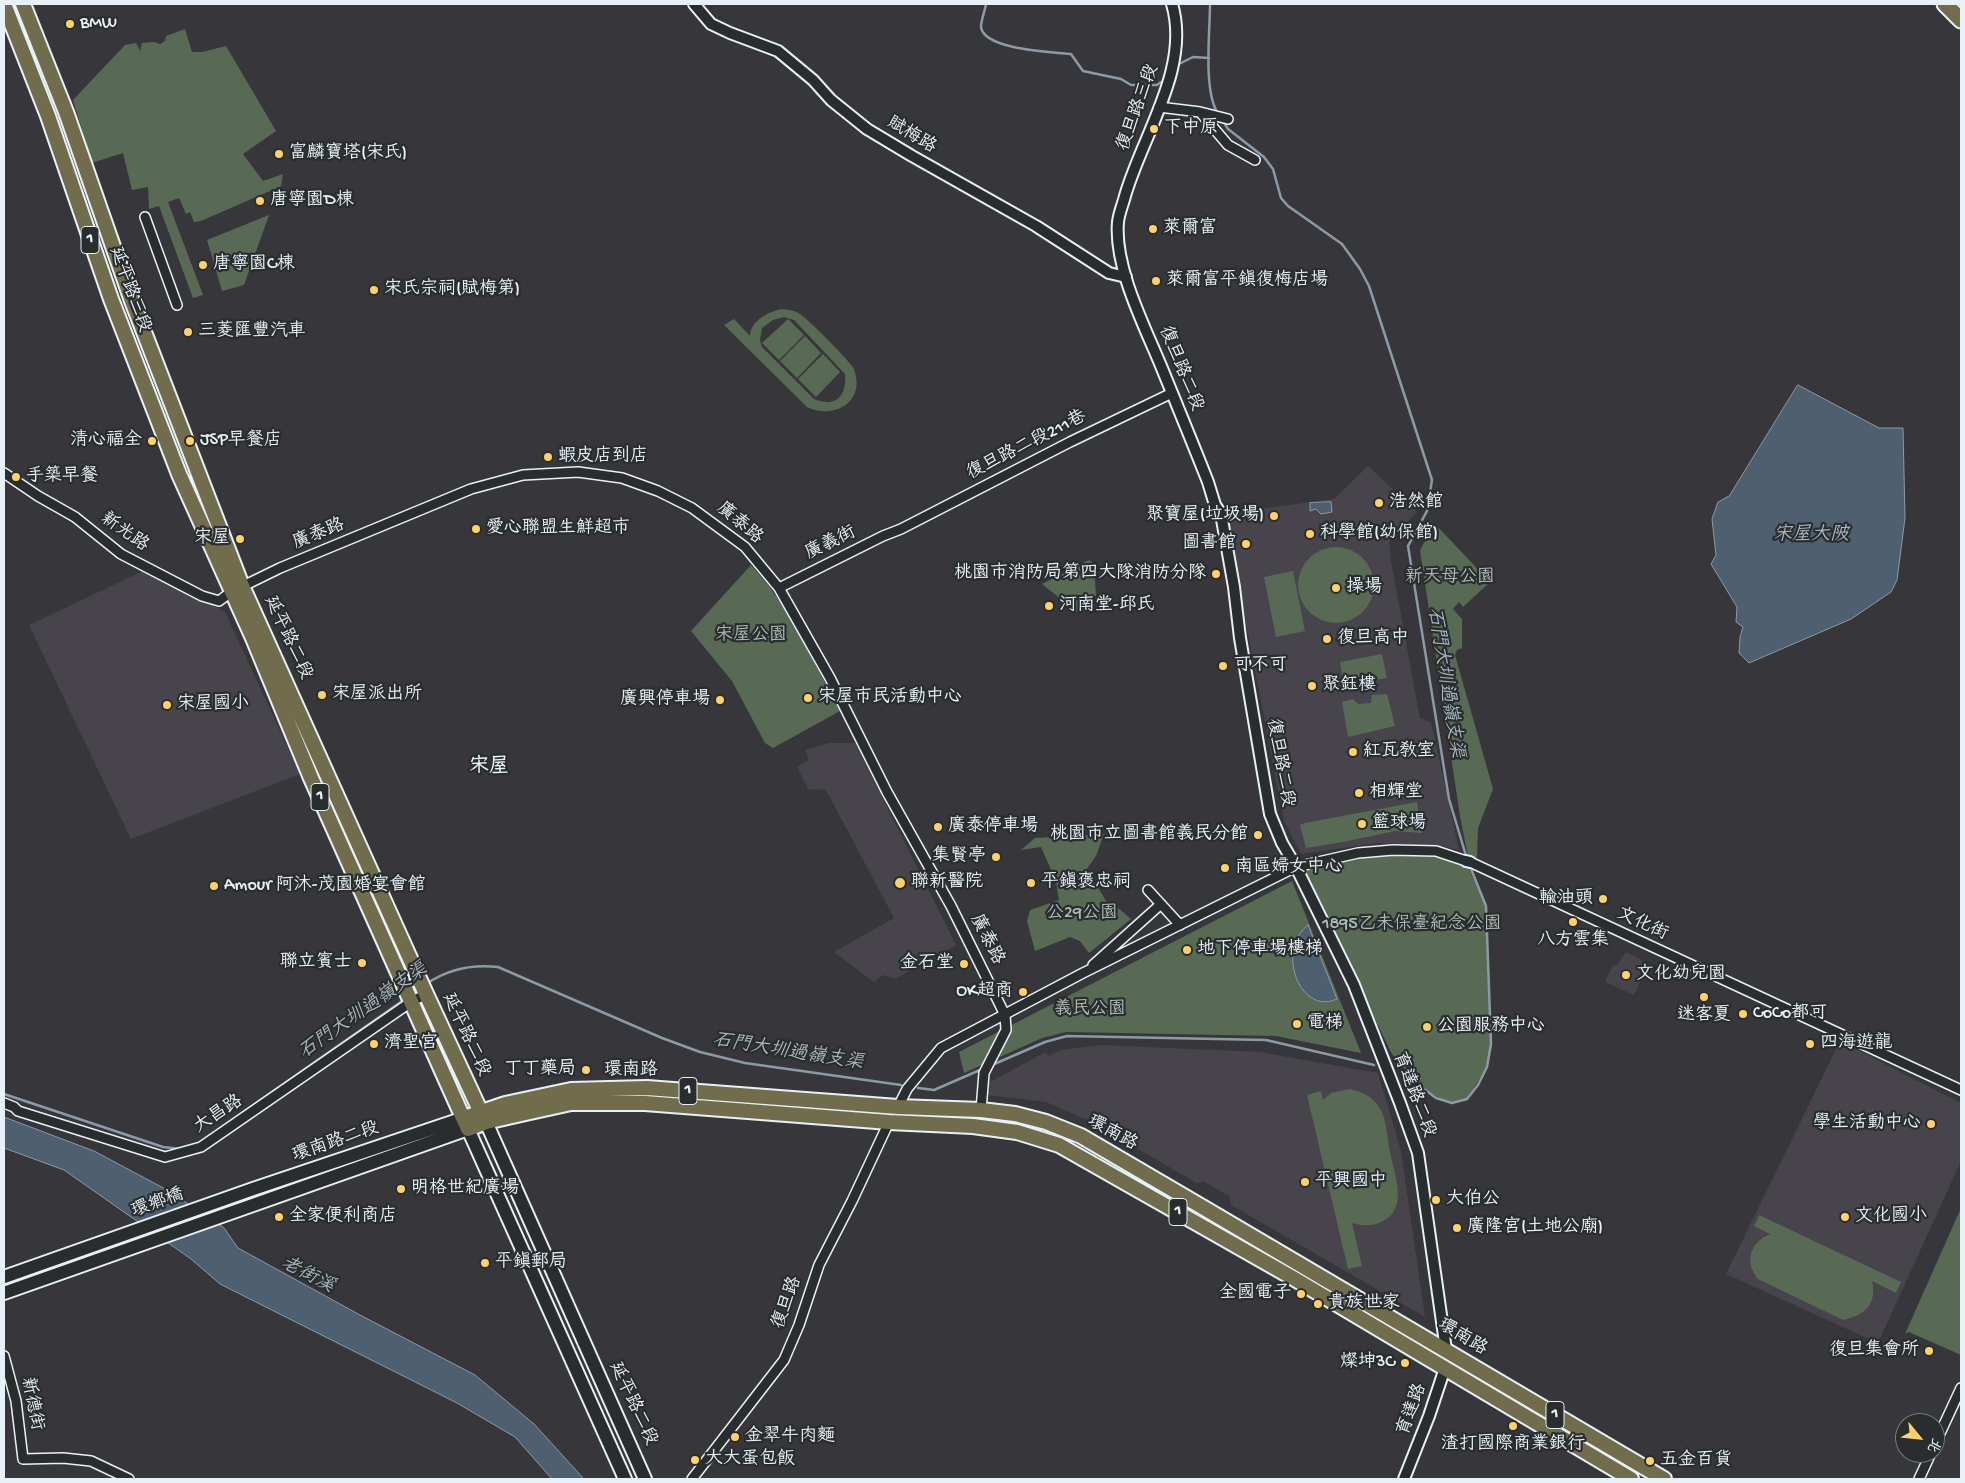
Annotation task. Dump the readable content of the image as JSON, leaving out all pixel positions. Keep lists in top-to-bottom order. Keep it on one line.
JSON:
{"streets":{"main road":["1","延平路三段","延平路二段","環南路","環南路二段","環鄉橋"],"street":["復旦路三段","賦梅路","復旦路二段","復旦路二段211巷","廣泰路","新光路","廣義街","文化街","育達路二段","大昌路","復旦路","新德街","育達路"]},"crossings":[["復旦路三段","復旦路二段"],["賦梅路","復旦路二段"],["延平路三段","延平路二段"],["復旦路二段","復旦路二段211巷"],["復旦路二段","文化街"],["復旦路二段","育達路二段"],["復旦路二段211巷","廣義街"],["廣泰路","新光路"],["廣泰路","廣義街"],["廣泰路","延平路二段"],["新光路","延平路二段"],["延平路二段","環南路"],["延平路二段","大昌路"],["延平路二段","環南路二段"],["文化街","育達路二段"],["環南路","育達路二段"],["環南路","環南路二段"],["環南路","復旦路"],["環南路","育達路"],["育達路二段","育達路"],["環南路二段","環鄉橋"]],"districts":["宋屋"],"water":["宋屋大陂","石門大圳過嶺支渠","老街溪"],"parks":["新天母公園","宋屋公園","公29公園","1895乙未保臺紀念公園","義民公園"],"places":["BMW","下中原","富麟寶塔(宋氏)","唐寧園D棟","萊爾富","唐寧園C棟","萊爾富平鎮復梅店場","宋氏宗祠(賦梅第)","三菱匯豐汽車","清心福全","JSP早餐店","蝦皮店到店","手築早餐","浩然館","聚寶屋(垃圾場)","愛心聯盟生鮮超市","科學館(幼保館)","宋屋","圖書館","桃園市消防局第四大隊消防分隊","操場","河南堂-邱氏","復旦高中","可不可","聚鈺樓","宋屋派出所","宋屋市民活動中心","廣興停車場","宋屋國小","紅瓦教室","相輝堂","籃球場","廣泰停車場","桃園市立圖書館義民分館","集賢亭","南區婦女中心","聯新醫院","平鎮褒忠祠","Amour 阿沐-茂園婚宴會館","輸油頭","八方雲集","地下停車場樓梯","聯立賓士","金石堂","文化幼兒園","OK超商","迷客夏","CoCo都可","電梯","公園服務中心","濟聖宮","四海遊龍","丁丁藥局","學生活動中心","平興國中","明格世紀廣場","大伯公","全家便利商店","文化國小","廣隆宮(土地公廟)","平鎮郵局","全國電子","貴族世家","復旦集會所","燦坤3C","渣打國際商業銀行","金翠牛肉麵","大大蛋包飯","五金百貨"],"north":"bottom right"}
